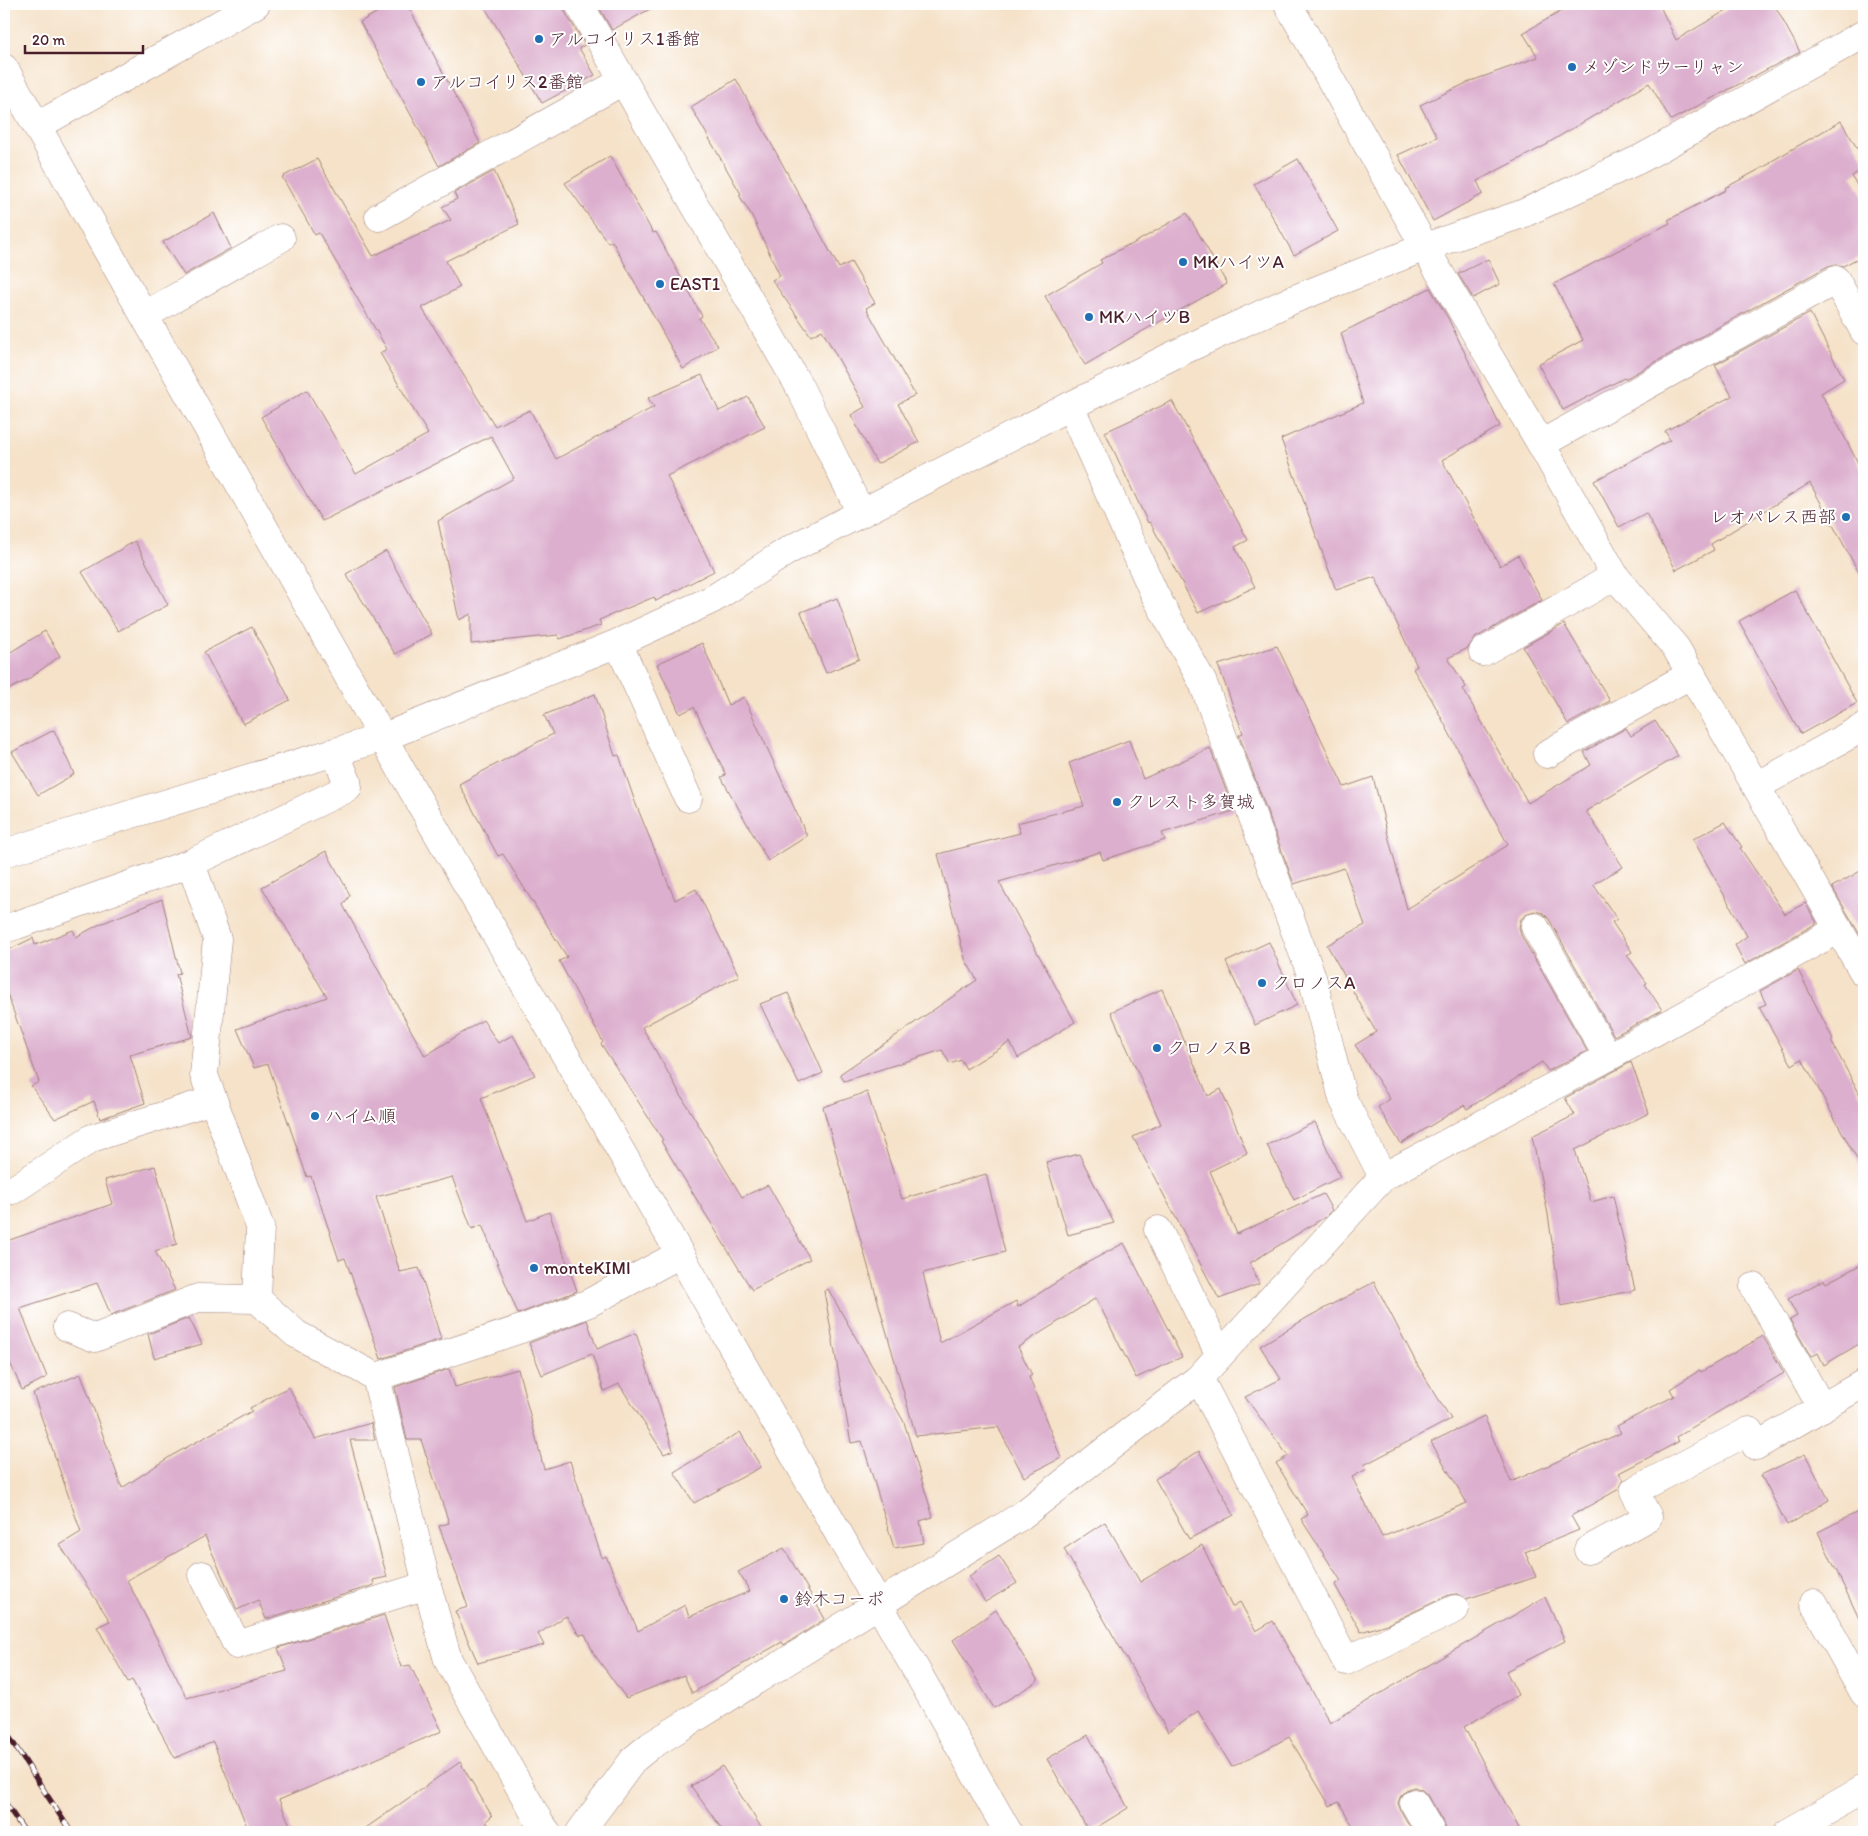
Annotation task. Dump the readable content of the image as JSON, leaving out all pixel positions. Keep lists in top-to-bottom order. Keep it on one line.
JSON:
{"places":["アルコイリス1番館","メゾンドウーリャン","アルコイリス2番館","MKハイツA","EAST1","MKハイツB","レオパレス西部","クレスト多賀城","クロノスA","クロノスB","ハイム順","monteKIMI","鈴木コーポ"],"scale_bar":"20 m"}
